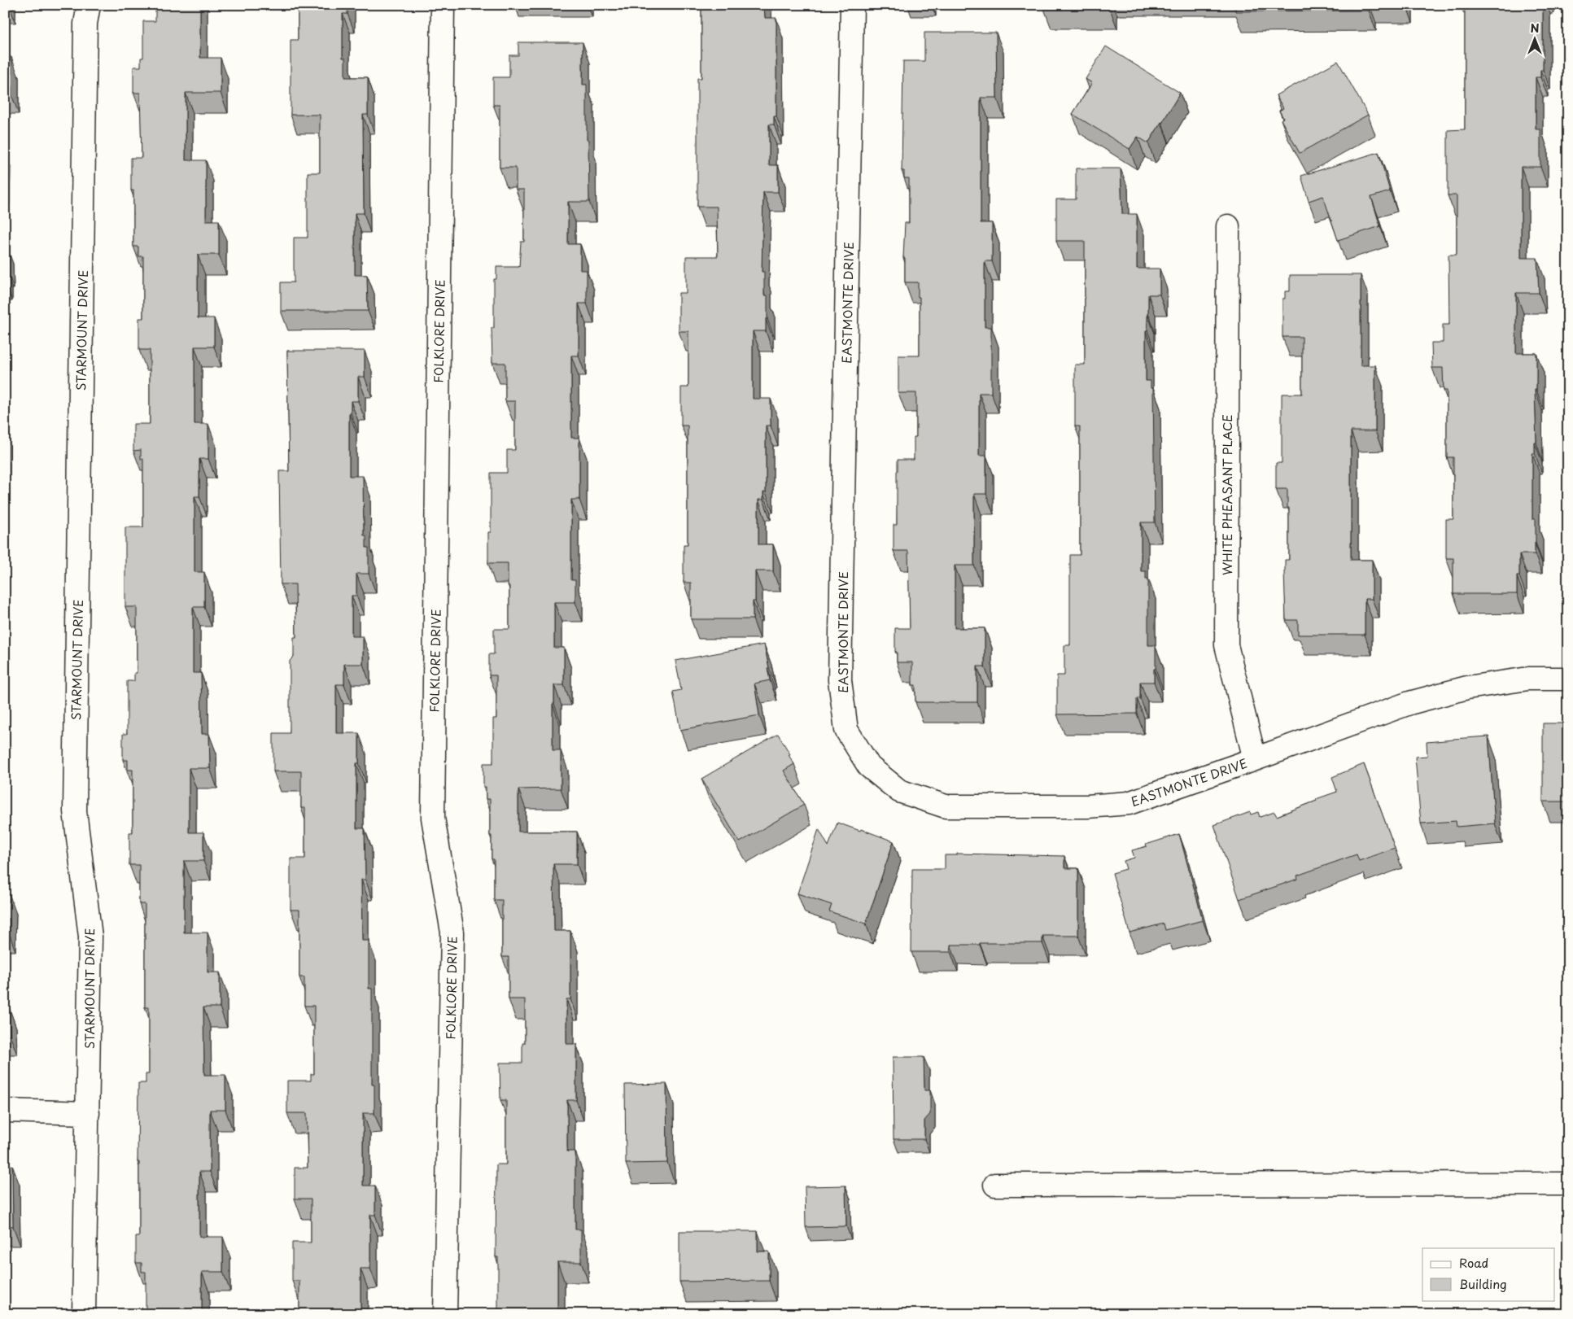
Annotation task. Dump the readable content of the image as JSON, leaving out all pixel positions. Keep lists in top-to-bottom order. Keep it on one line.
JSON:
{"streets":{"street":["EASTMONTE DRIVE","STARMOUNT DRIVE","FOLKLORE DRIVE","WHITE PHEASANT PLACE"]},"crossings":[["EASTMONTE DRIVE","WHITE PHEASANT PLACE"]],"legend":["Road","Building"],"north":"top"}
